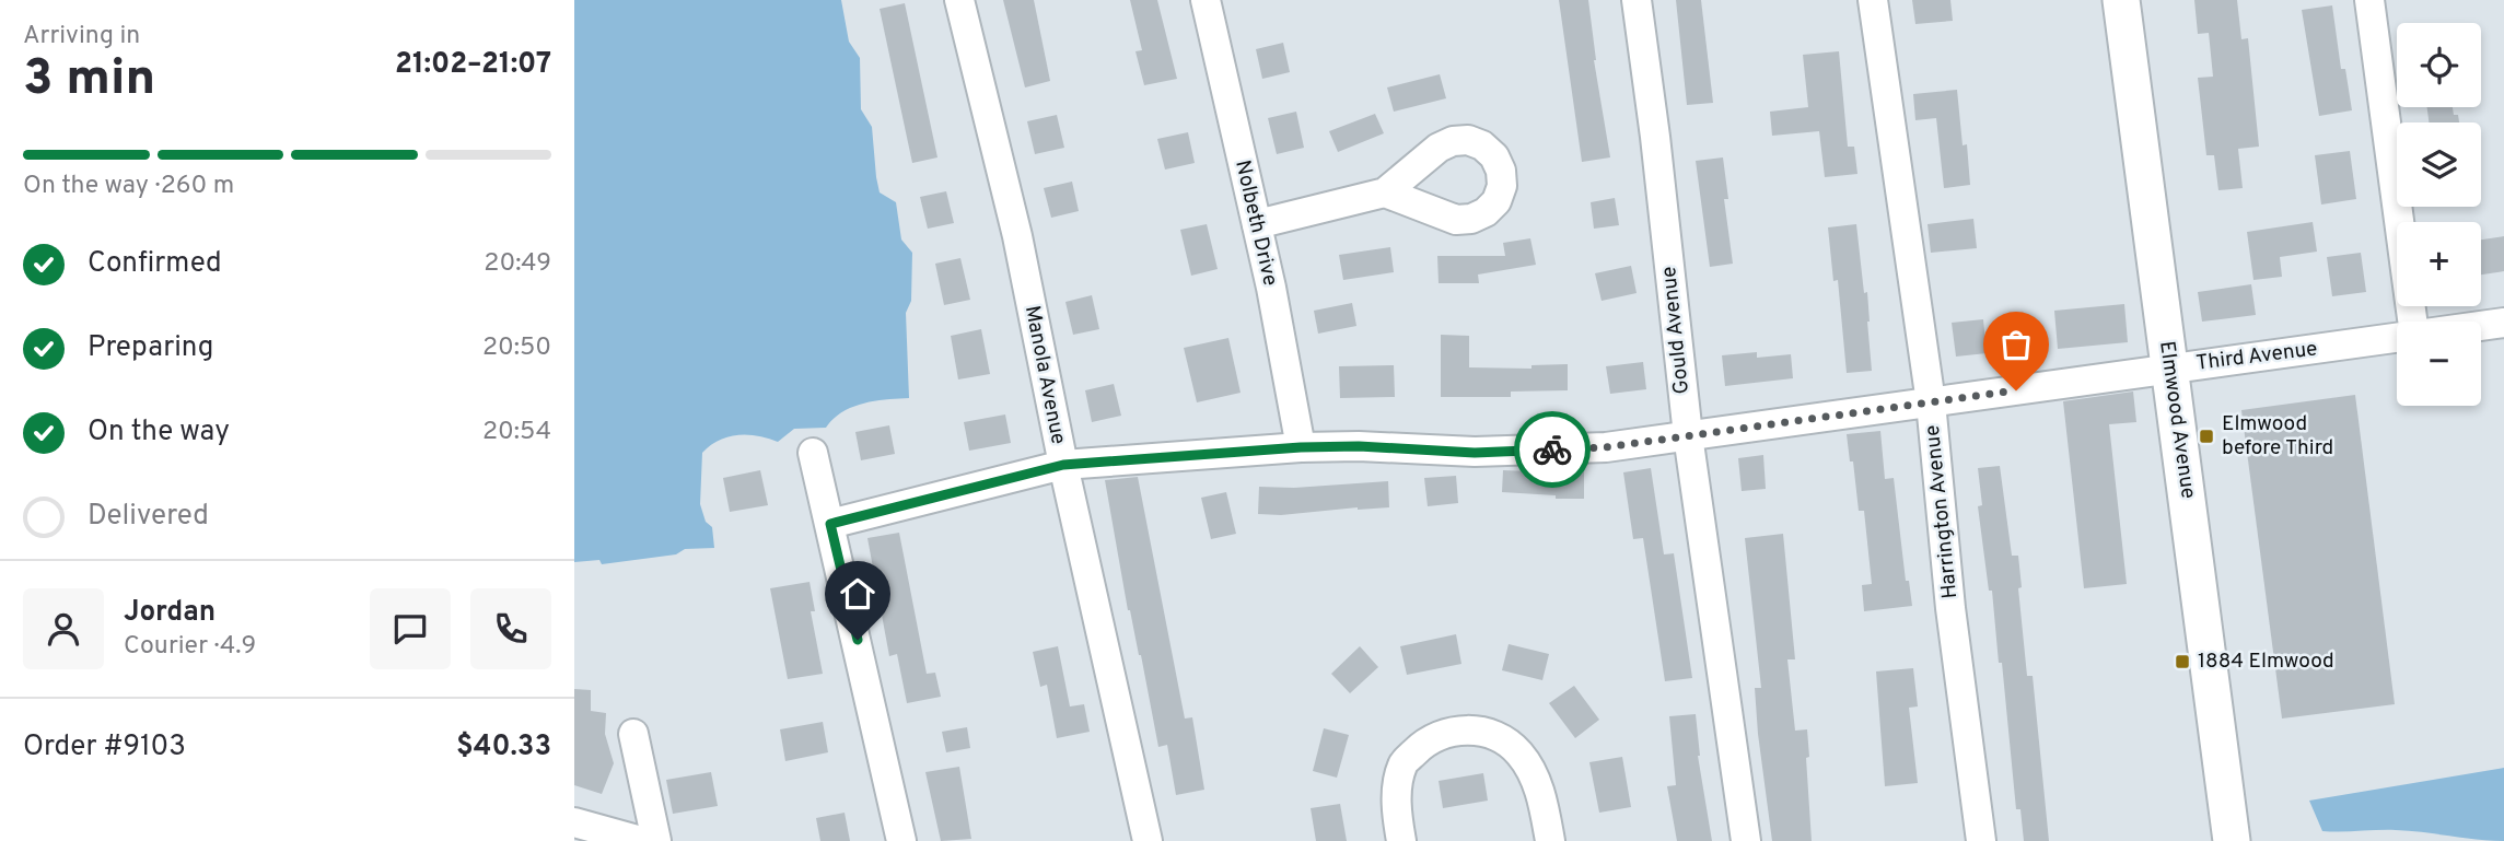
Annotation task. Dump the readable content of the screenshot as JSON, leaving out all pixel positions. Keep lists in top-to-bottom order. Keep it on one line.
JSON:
{"streets":{"main road":["Elmwood Avenue"],"street":["Nolbeth Drive","Gould Avenue","Third Avenue","Manola Avenue","Harrington Avenue"]},"crossings":[["Nolbeth Drive","Third Avenue"],["Gould Avenue","Third Avenue"],["Third Avenue","Manola Avenue"],["Third Avenue","Elmwood Avenue"],["Third Avenue","Harrington Avenue"]],"places":{"transit":["Elmwood before Third","1884 Elmwood"]},"page":{"heading":["3 min","Arriving in","21:02–21:07"],"panel":["Jordan","Courier · 4.9","Order #9103","$40.33"],"map_buttons":["+","−"],"bar":"On the way · 260 m","list":[["Confirmed","20:49"],["Preparing","20:50"],["On the way","20:54"],"Delivered"]}}
